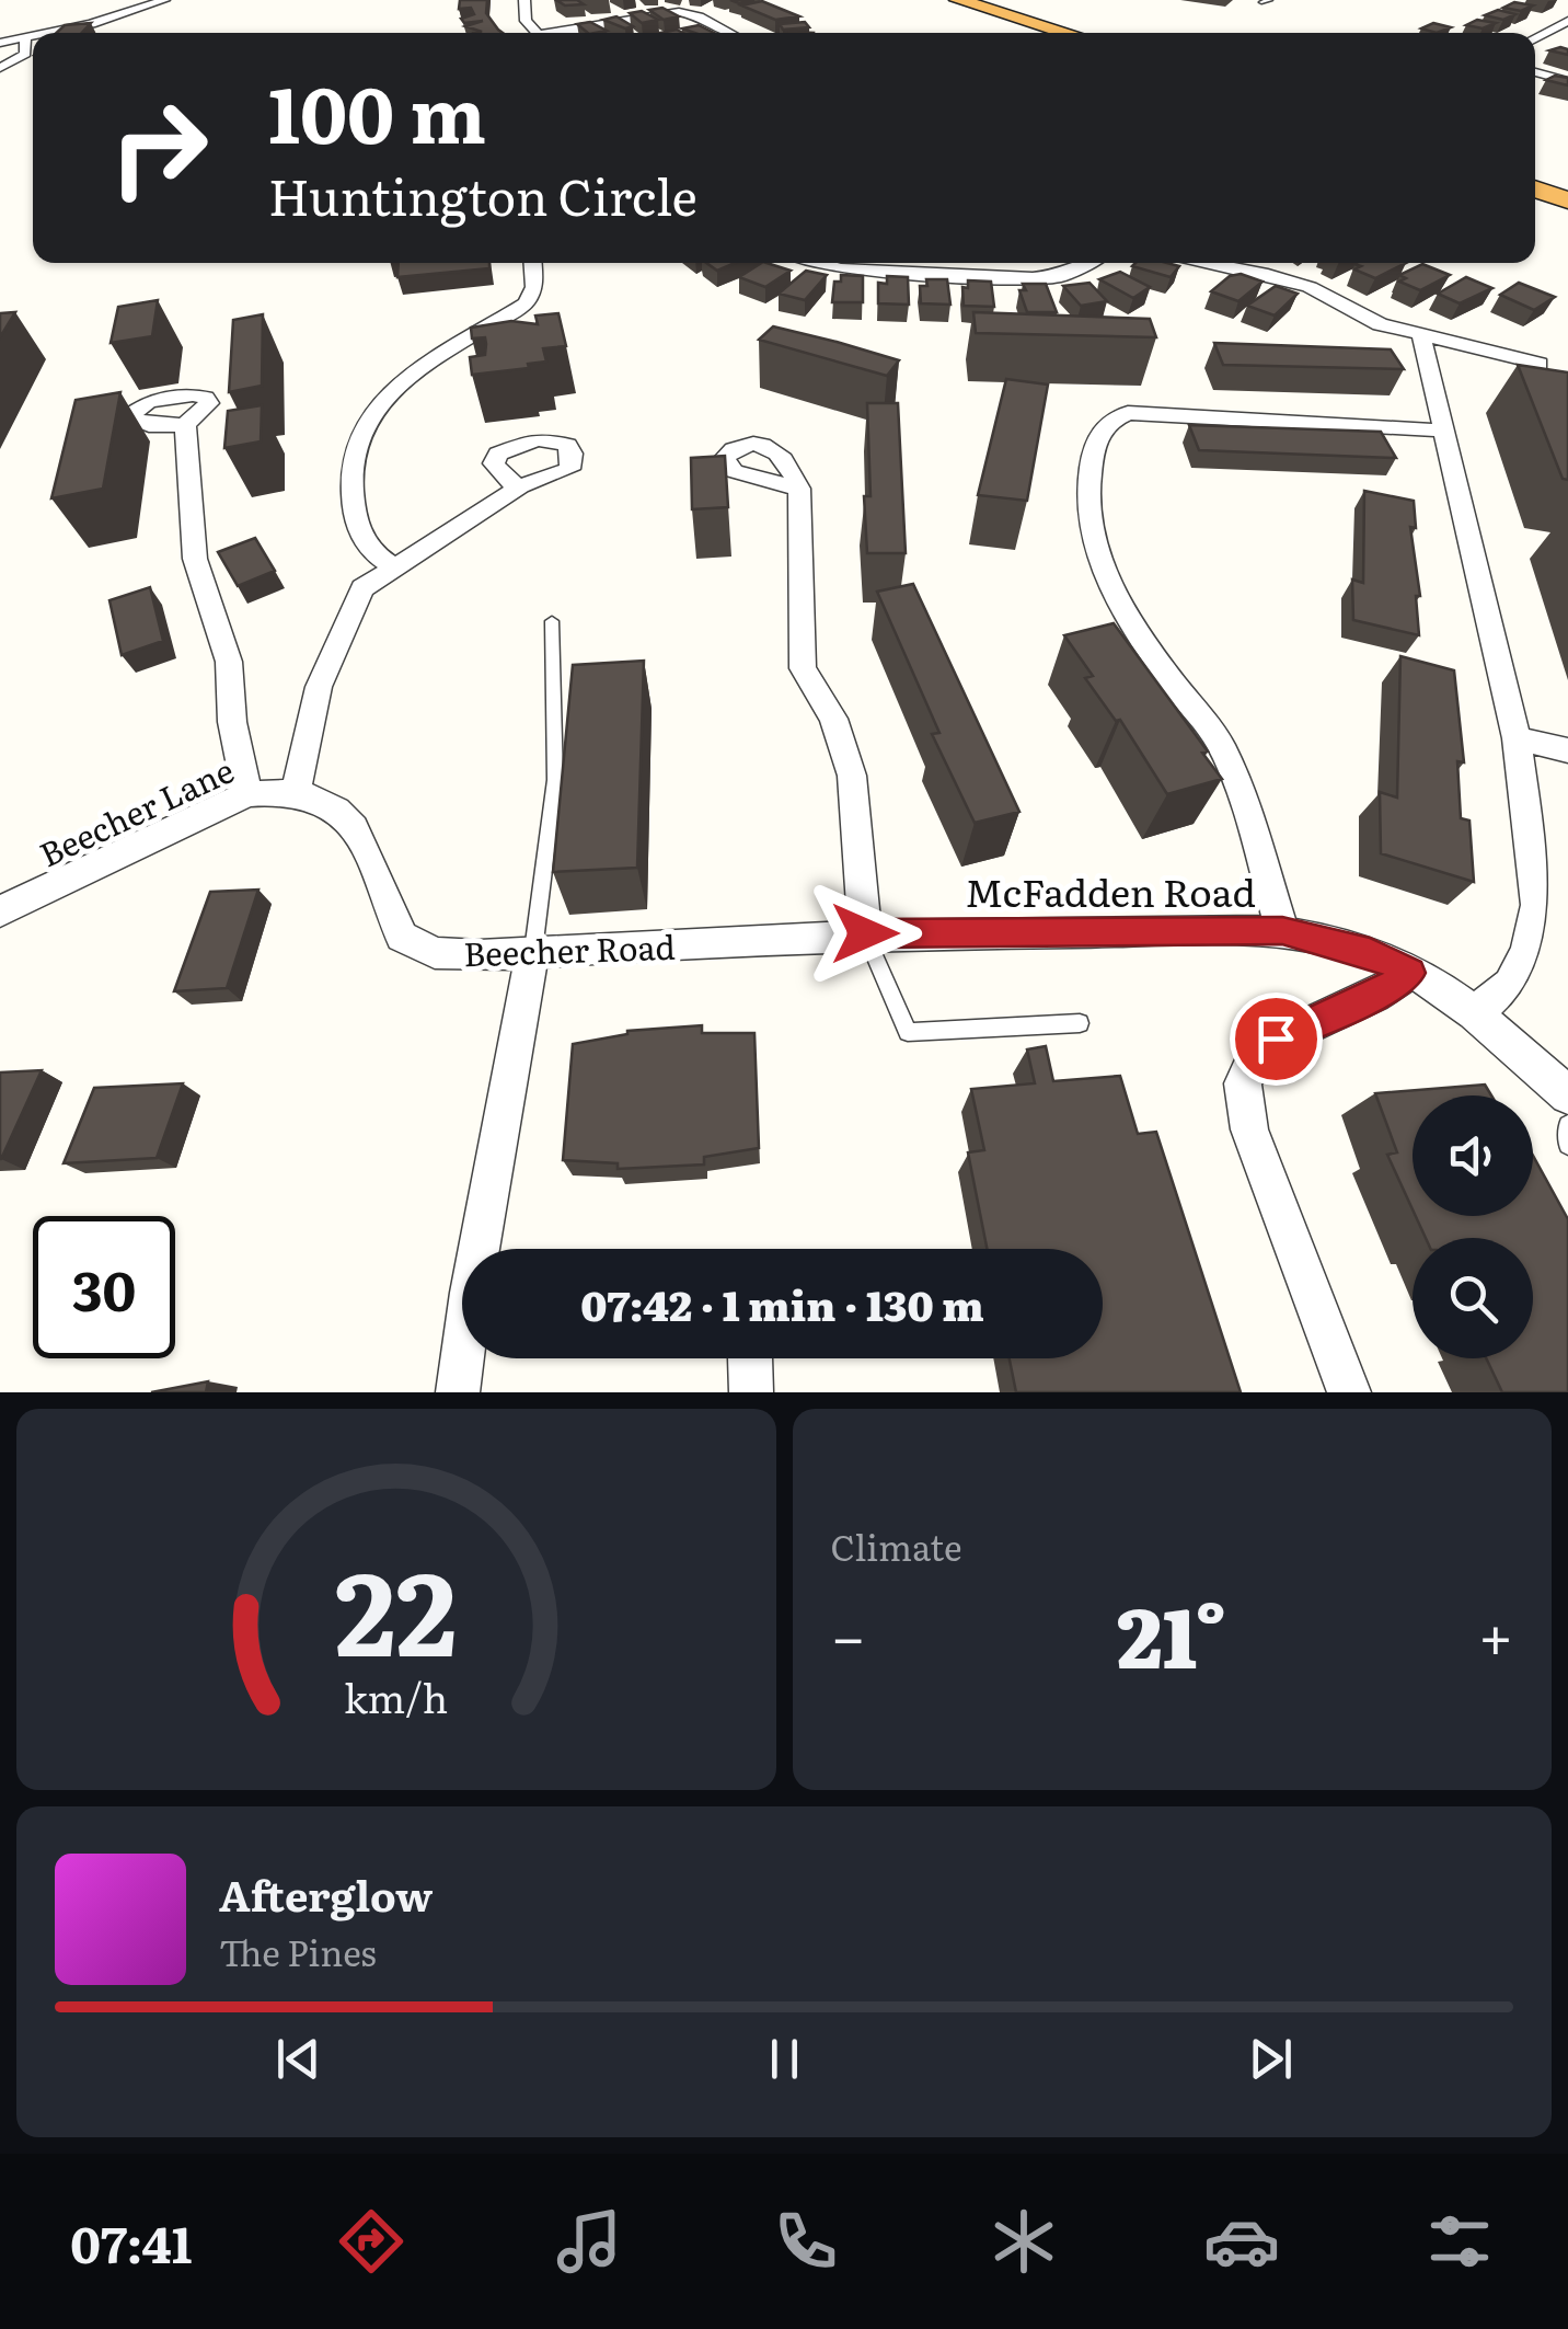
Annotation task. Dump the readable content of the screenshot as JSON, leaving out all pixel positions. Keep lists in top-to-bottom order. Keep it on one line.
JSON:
{"streets":{"street":["Beecher Lane","McFadden Road","Beecher Road"]},"crossings":[["Beecher Lane","Beecher Road"],["McFadden Road","Beecher Road"]],"page":{"turn":["100 m","Huntington Circle"],"limit":"30","trip":"07:42 · 1 min · 130 m","tile":"Climate","heat":["−","21°","+"],"song":["Afterglow","The Pines"],"tabs":"07:41","gauge":["22","km/h"]}}
